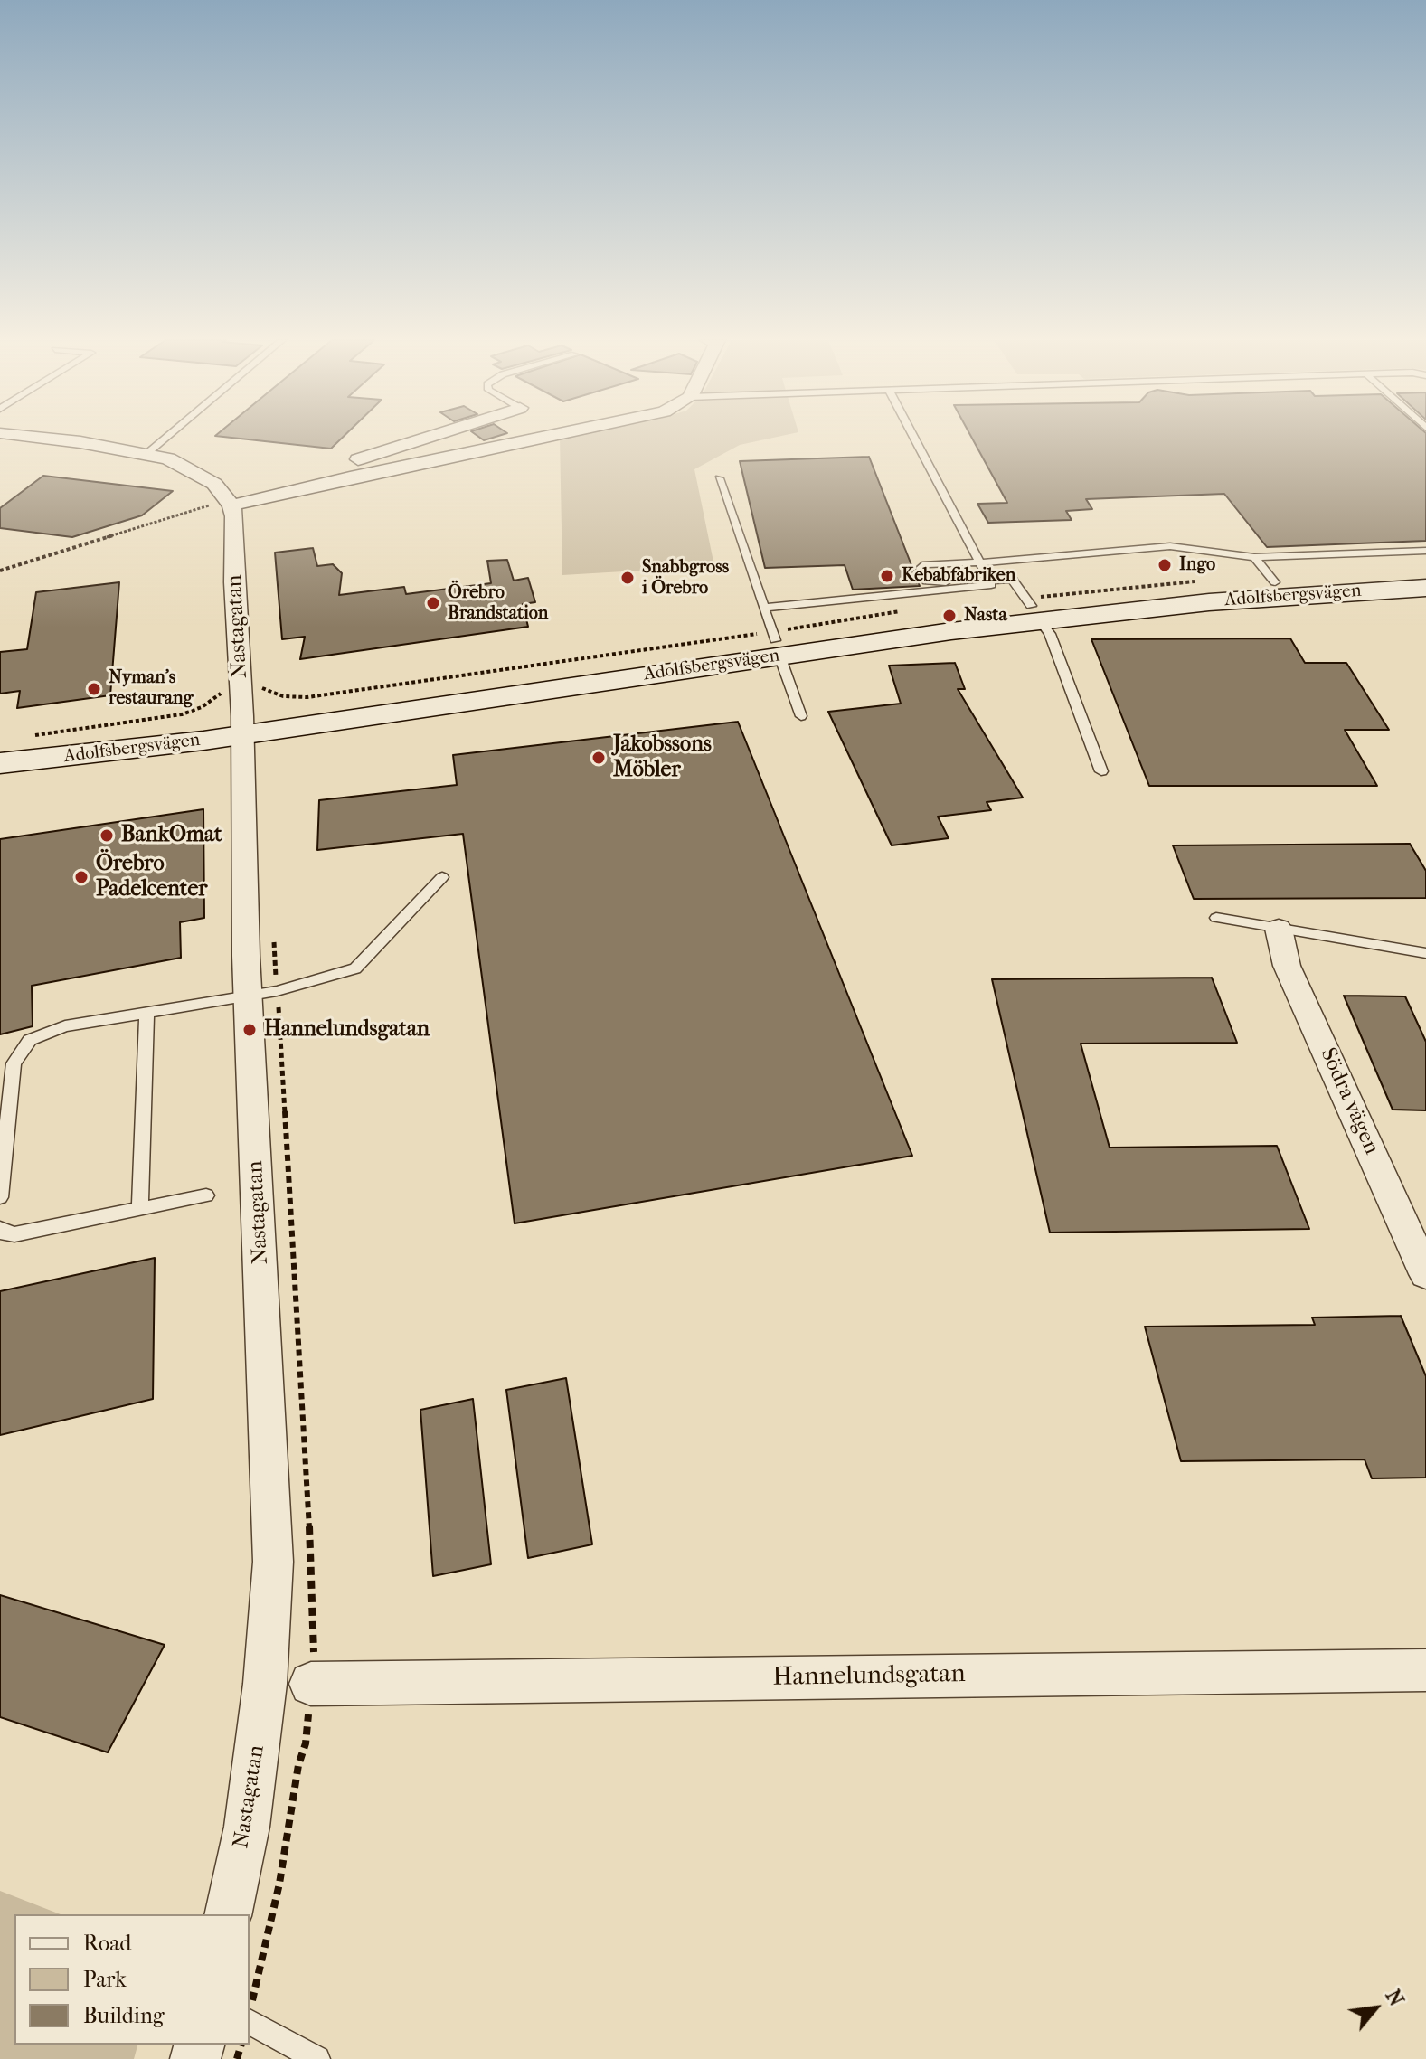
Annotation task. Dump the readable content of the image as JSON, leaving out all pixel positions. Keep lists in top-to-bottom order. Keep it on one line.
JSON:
{"streets":{"main road":["Adolfsbergsvägen"],"street":["Nastagatan","Södra vägen","Hannelundsgatan"]},"crossings":[["Adolfsbergsvägen","Nastagatan"]],"places":["Ingo","Kebabfabriken","Snabbgross i Örebro","Örebro Brandstation","Nasta","Nyman's restaurang","Jakobssons Möbler","BankOmat","Örebro Padelcenter","Hannelundsgatan"],"legend":["Road","Park","Building"],"north":"top right"}
